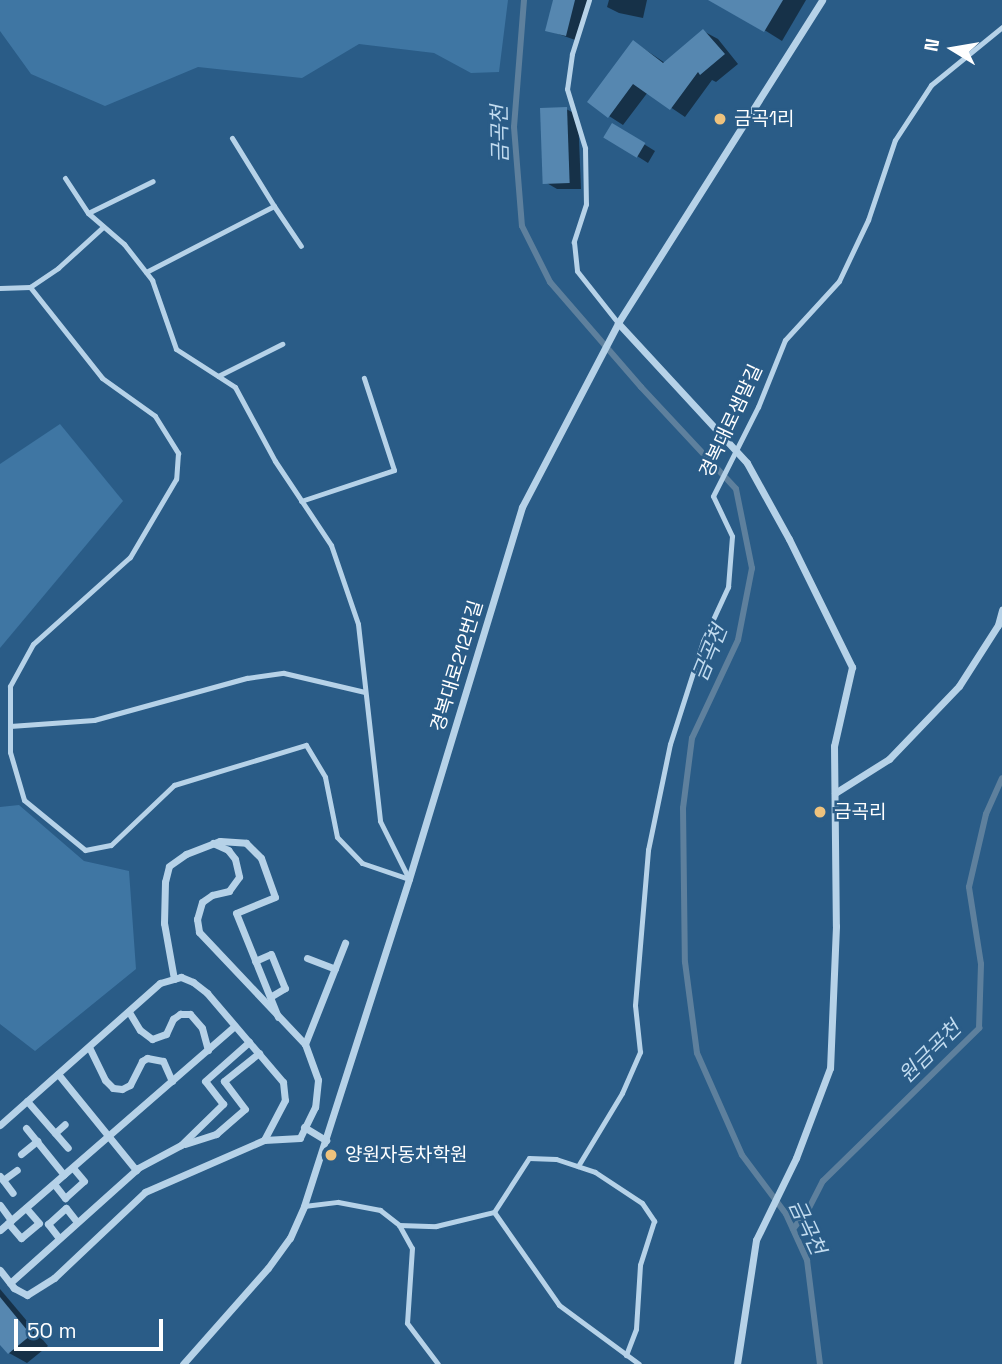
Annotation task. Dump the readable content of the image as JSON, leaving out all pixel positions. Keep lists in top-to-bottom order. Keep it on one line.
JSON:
{"streets":{"street":["경복대로212번길"],"lane":["경복대로샘말길"]},"water":["금곡천","원금곡천"],"places":["금곡1리","금곡리","양원자동차학원"],"scale_bar":"50 m","north":"left"}
